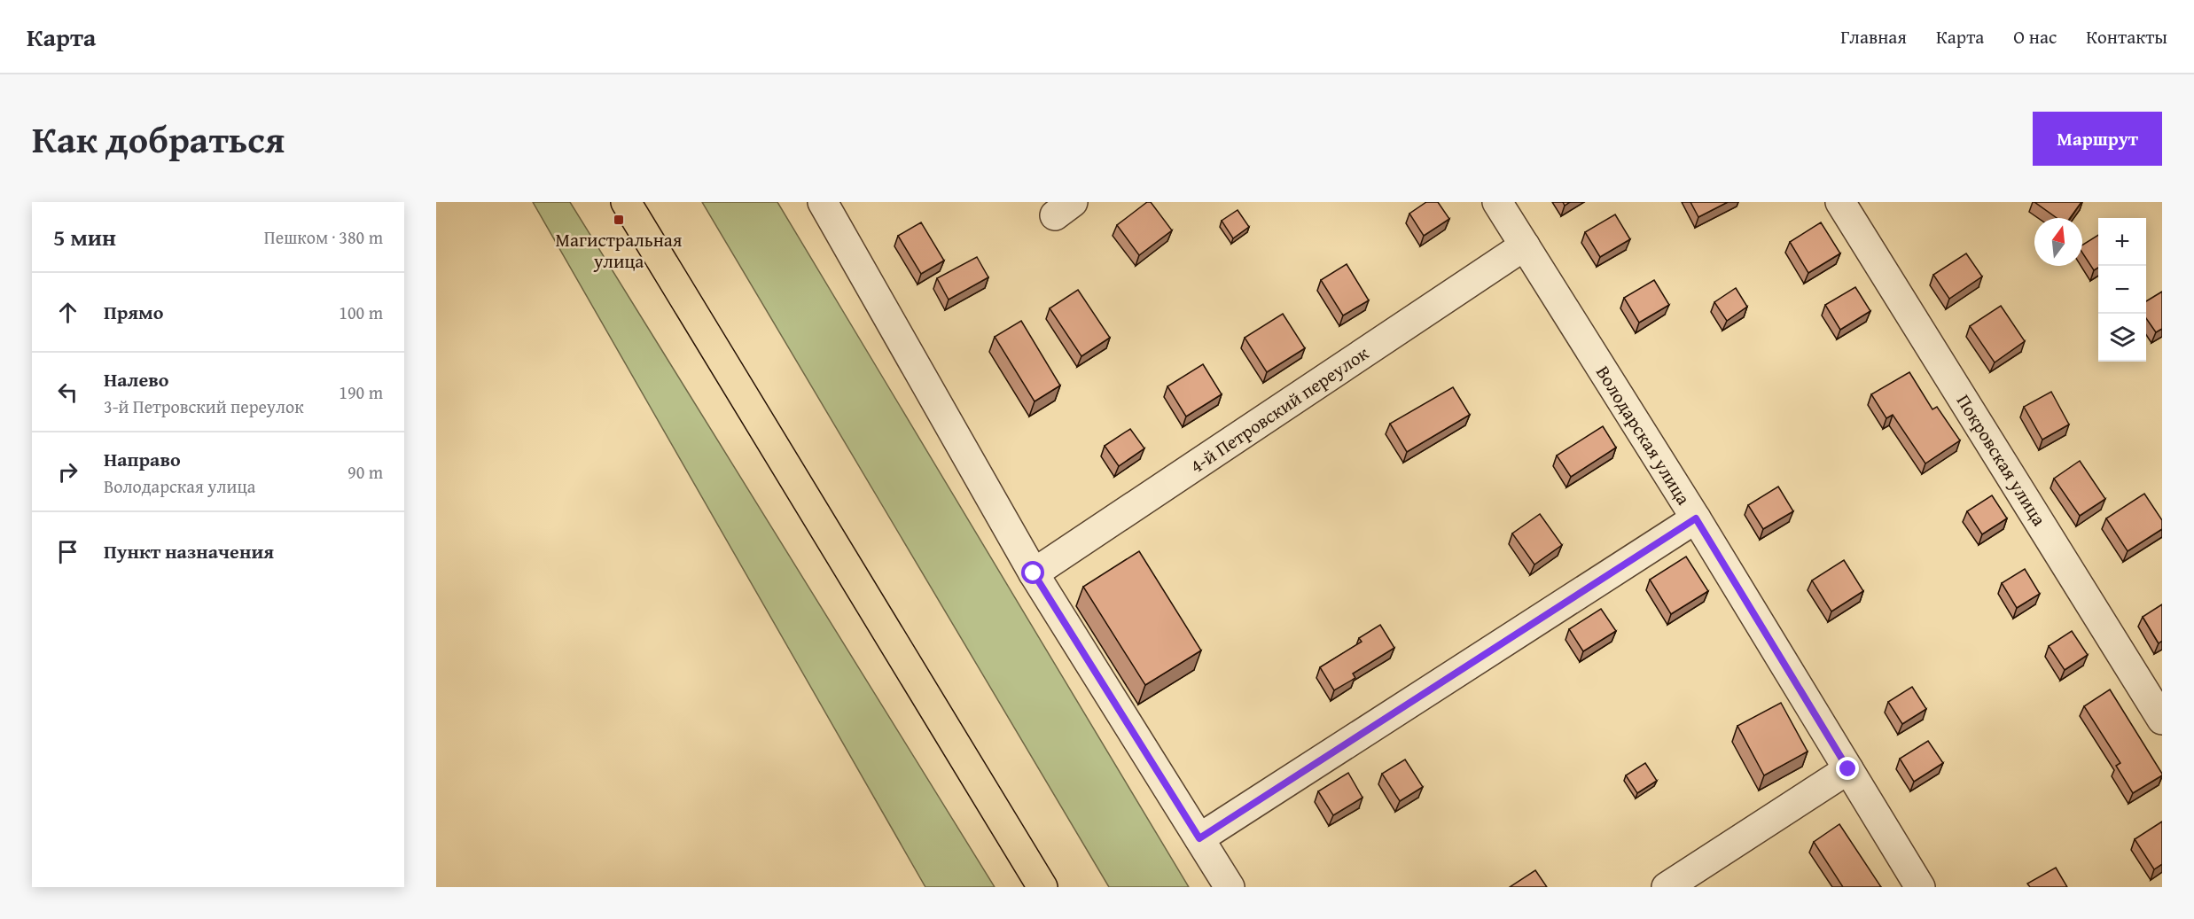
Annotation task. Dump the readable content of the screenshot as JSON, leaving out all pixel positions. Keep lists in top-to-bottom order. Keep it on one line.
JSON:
{"streets":{"street":["4-й Петровский переулок","Володарская улица","Покровская улица"]},"crossings":[["4-й Петровский переулок","Володарская улица"]],"places":{"transit":["Магистральная улица"]},"north":"top","page":{"header":"Карта","nav":["Главная","Карта","О нас","Контакты"],"title":"Как добраться","buttons":"Маршрут","heading":["5 мин","Пешком · 380 m"],"map_buttons":["+","−"],"list":[["Прямо","100 m"],["Налево","3-й Петровский переулок","190 m"],["Направо","Володарская улица","90 m"],"Пункт назначения"]}}
